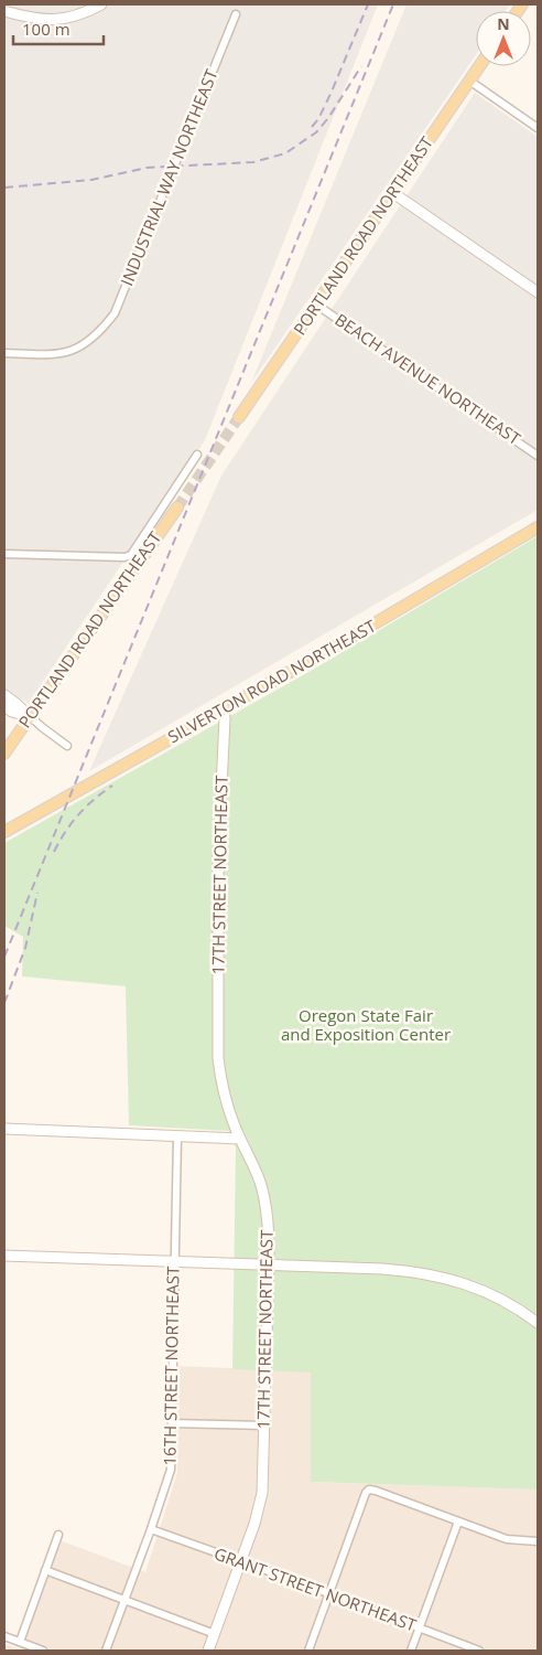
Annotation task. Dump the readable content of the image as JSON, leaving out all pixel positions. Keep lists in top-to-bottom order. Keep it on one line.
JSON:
{"streets":{"main road":["PORTLAND ROAD NORTHEAST","SILVERTON ROAD NORTHEAST","17TH STREET NORTHEAST"],"street":["INDUSTRIAL WAY NORTHEAST","BEACH AVENUE NORTHEAST","16TH STREET NORTHEAST","GRANT STREET NORTHEAST"]},"crossings":[["PORTLAND ROAD NORTHEAST","BEACH AVENUE NORTHEAST"],["SILVERTON ROAD NORTHEAST","17TH STREET NORTHEAST"],["17TH STREET NORTHEAST","GRANT STREET NORTHEAST"],["16TH STREET NORTHEAST","GRANT STREET NORTHEAST"]],"parks":["Oregon State Fair and Exposition Center"],"scale_bar":"100 m","north":"top"}
